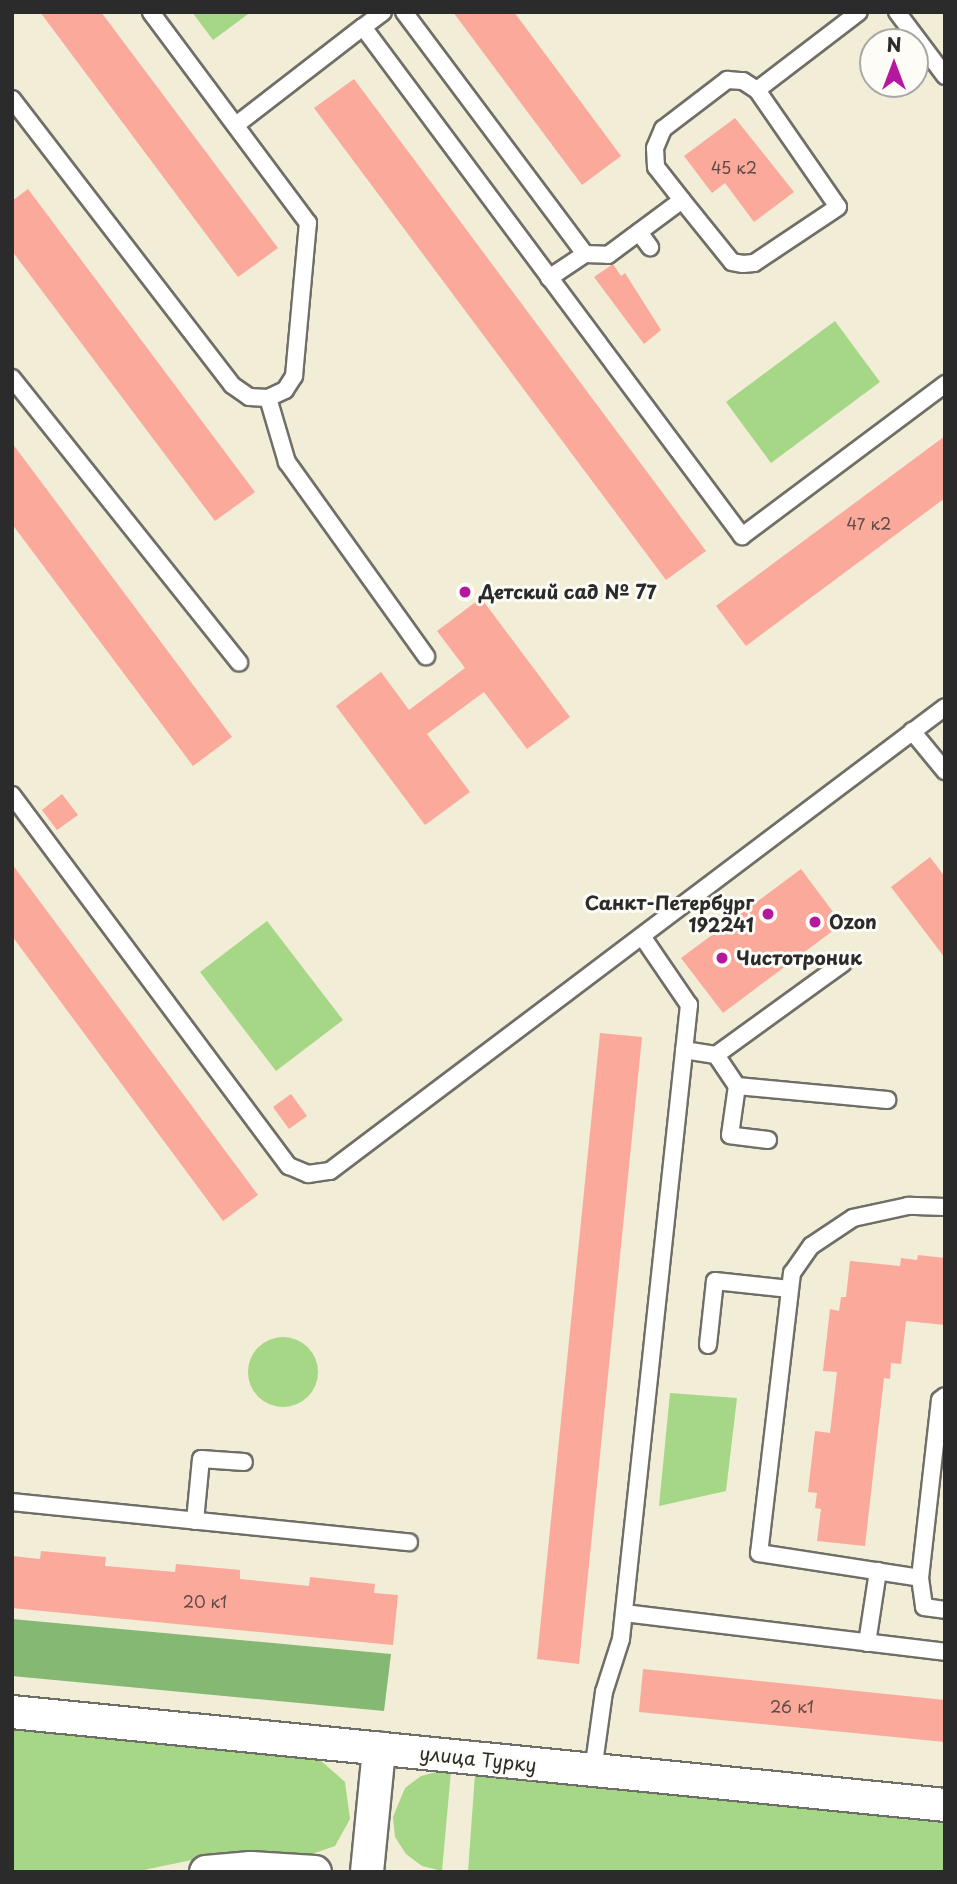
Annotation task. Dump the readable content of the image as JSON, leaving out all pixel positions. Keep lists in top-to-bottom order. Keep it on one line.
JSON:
{"streets":{"street":["улица Турку"]},"places":["Детский сад № 77","Санкт-Петербург 192241","Ozon","Чистотроник"],"house_numbers":["45 к2","47 к2","20 к1","26 к1"],"north":"top"}
